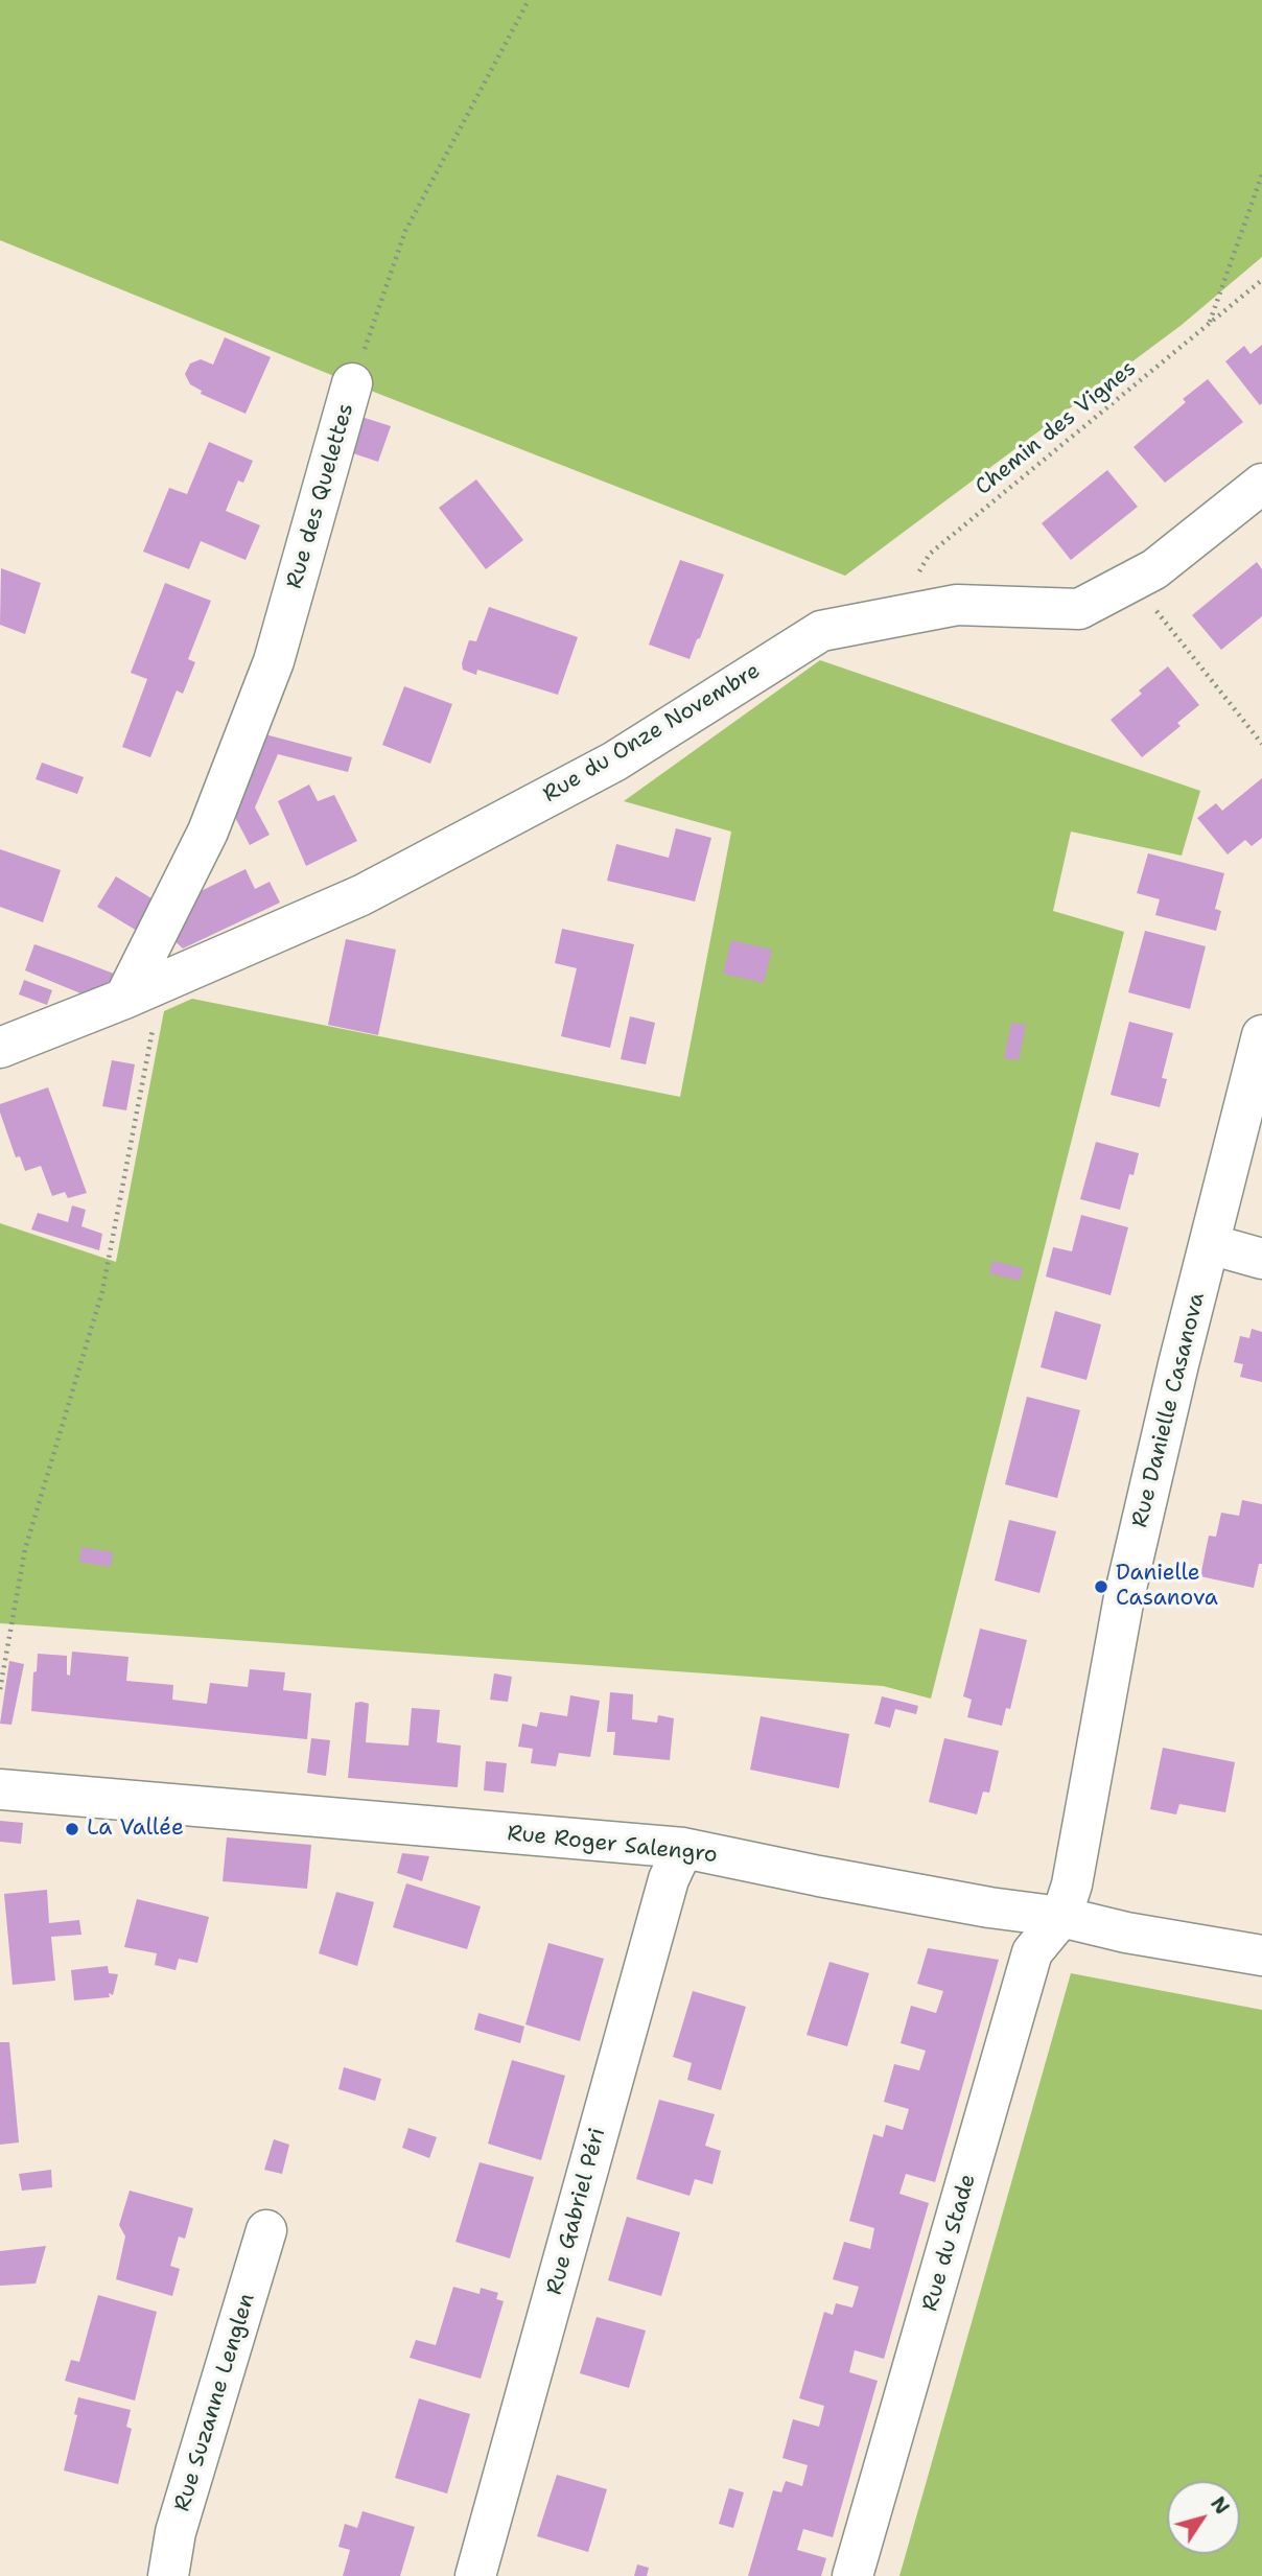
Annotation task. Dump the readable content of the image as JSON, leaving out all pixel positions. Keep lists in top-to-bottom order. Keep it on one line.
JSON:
{"streets":{"street":["Rue des Quelettes","Rue du Onze Novembre","Rue Danielle Casanova","Rue Roger Salengro","Rue Gabriel Péri","Rue du Stade","Rue Suzanne Lenglen"],"path":["Chemin des Vignes"]},"crossings":[["Chemin des Vignes","Rue du Onze Novembre"],["Rue des Quelettes","Rue du Onze Novembre"],["Rue Danielle Casanova","Rue Roger Salengro"],["Rue Danielle Casanova","Rue du Stade"],["Rue Roger Salengro","Rue Gabriel Péri"],["Rue Roger Salengro","Rue du Stade"]],"places":["Danielle Casanova","La Vallée"],"north":"top right"}
